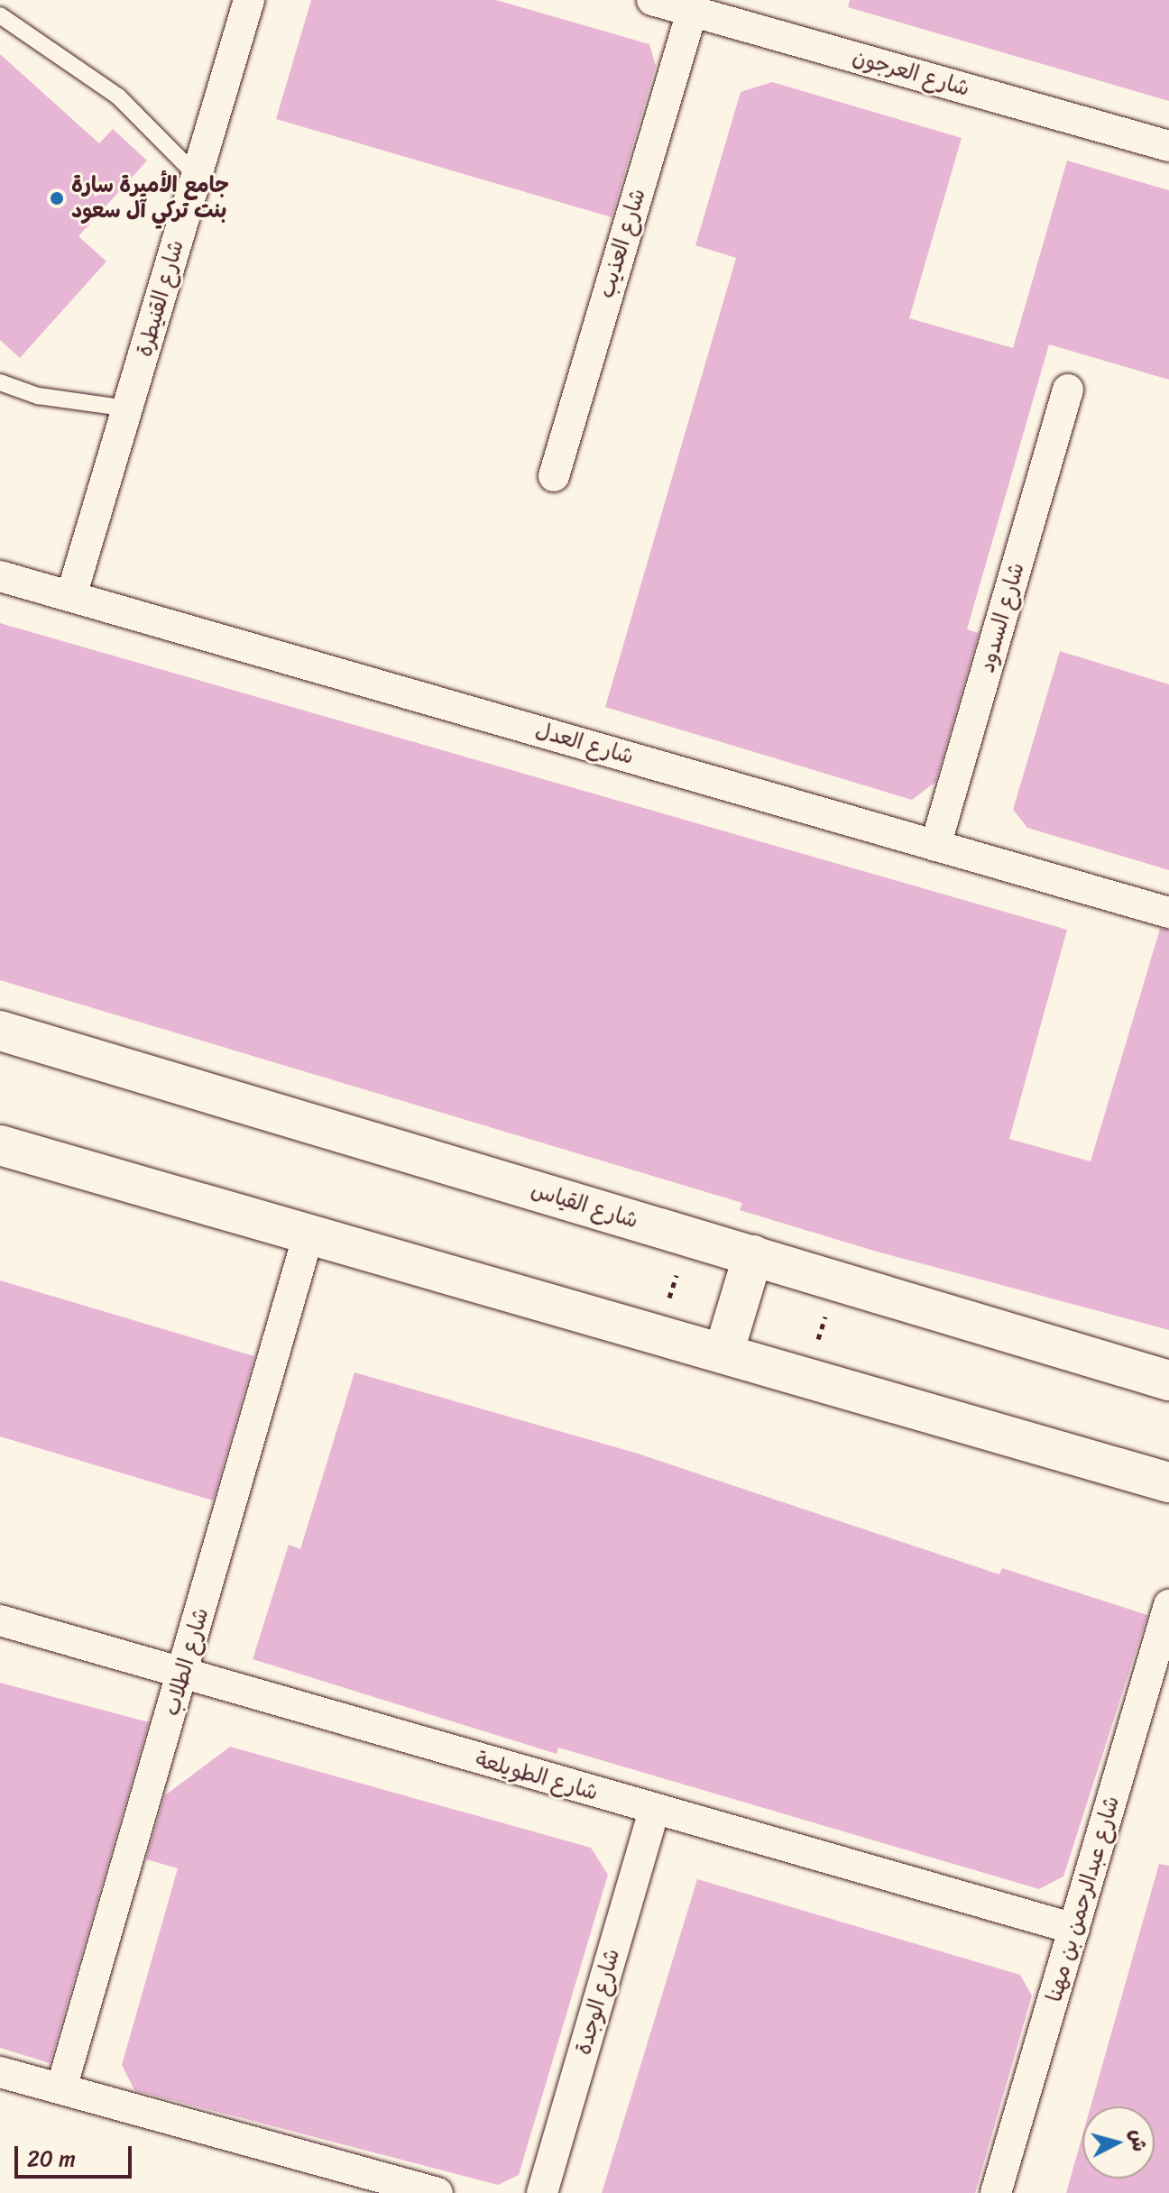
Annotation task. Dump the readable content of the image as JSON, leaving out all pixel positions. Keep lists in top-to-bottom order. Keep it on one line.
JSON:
{"streets":{"street":["شارع العرجون","شارع العذيب","شارع القنيطرة","شارع السدود","شارع العدل","شارع القياس","شارع الطلاب","شارع الطويلعة","شارع عبدالرحمن بن مهنا","شارع الوجدة"]},"crossings":[["شارع العرجون","شارع العذيب"],["شارع القنيطرة","شارع العدل"],["شارع السدود","شارع العدل"],["شارع الطلاب","شارع الطويلعة"],["شارع الطويلعة","شارع عبدالرحمن بن مهنا"],["شارع الطويلعة","شارع الوجدة"]],"places":["جامع الأميرة سارة بنت تركي آل سعود"],"scale_bar":"20 m","north":"right"}
